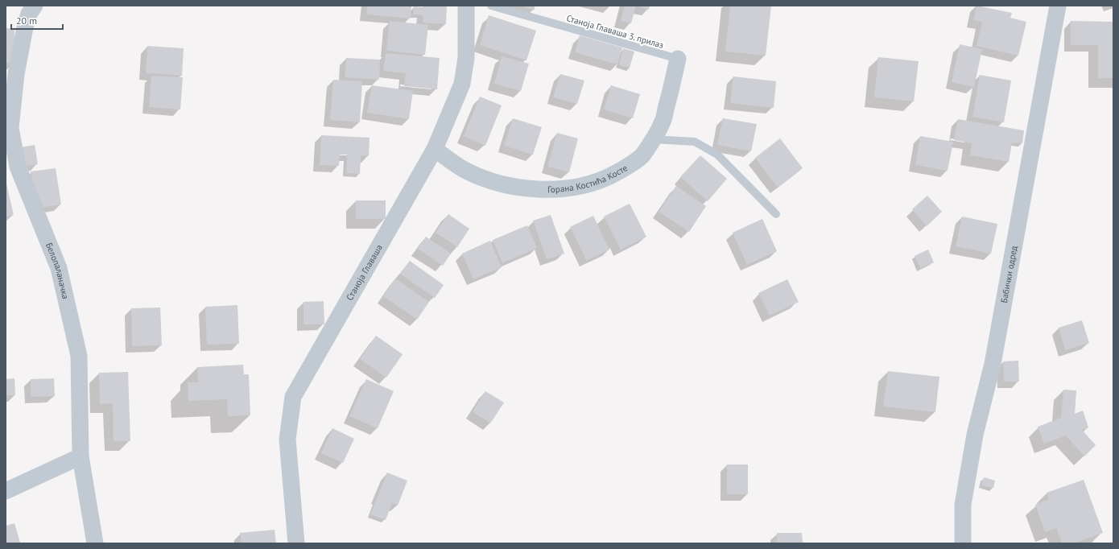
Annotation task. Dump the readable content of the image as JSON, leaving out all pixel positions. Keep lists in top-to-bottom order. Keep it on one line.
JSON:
{"streets":{"street":["Горана Костића Косте","Белопаланачка","Станоја Главаша","Бабички одред"],"lane":["Станоја Главаша 3. прилаз"]},"crossings":[["Станоја Главаша 3. прилаз","Горана Костића Косте"],["Горана Костића Косте","Станоја Главаша"]],"scale_bar":"20 m"}
